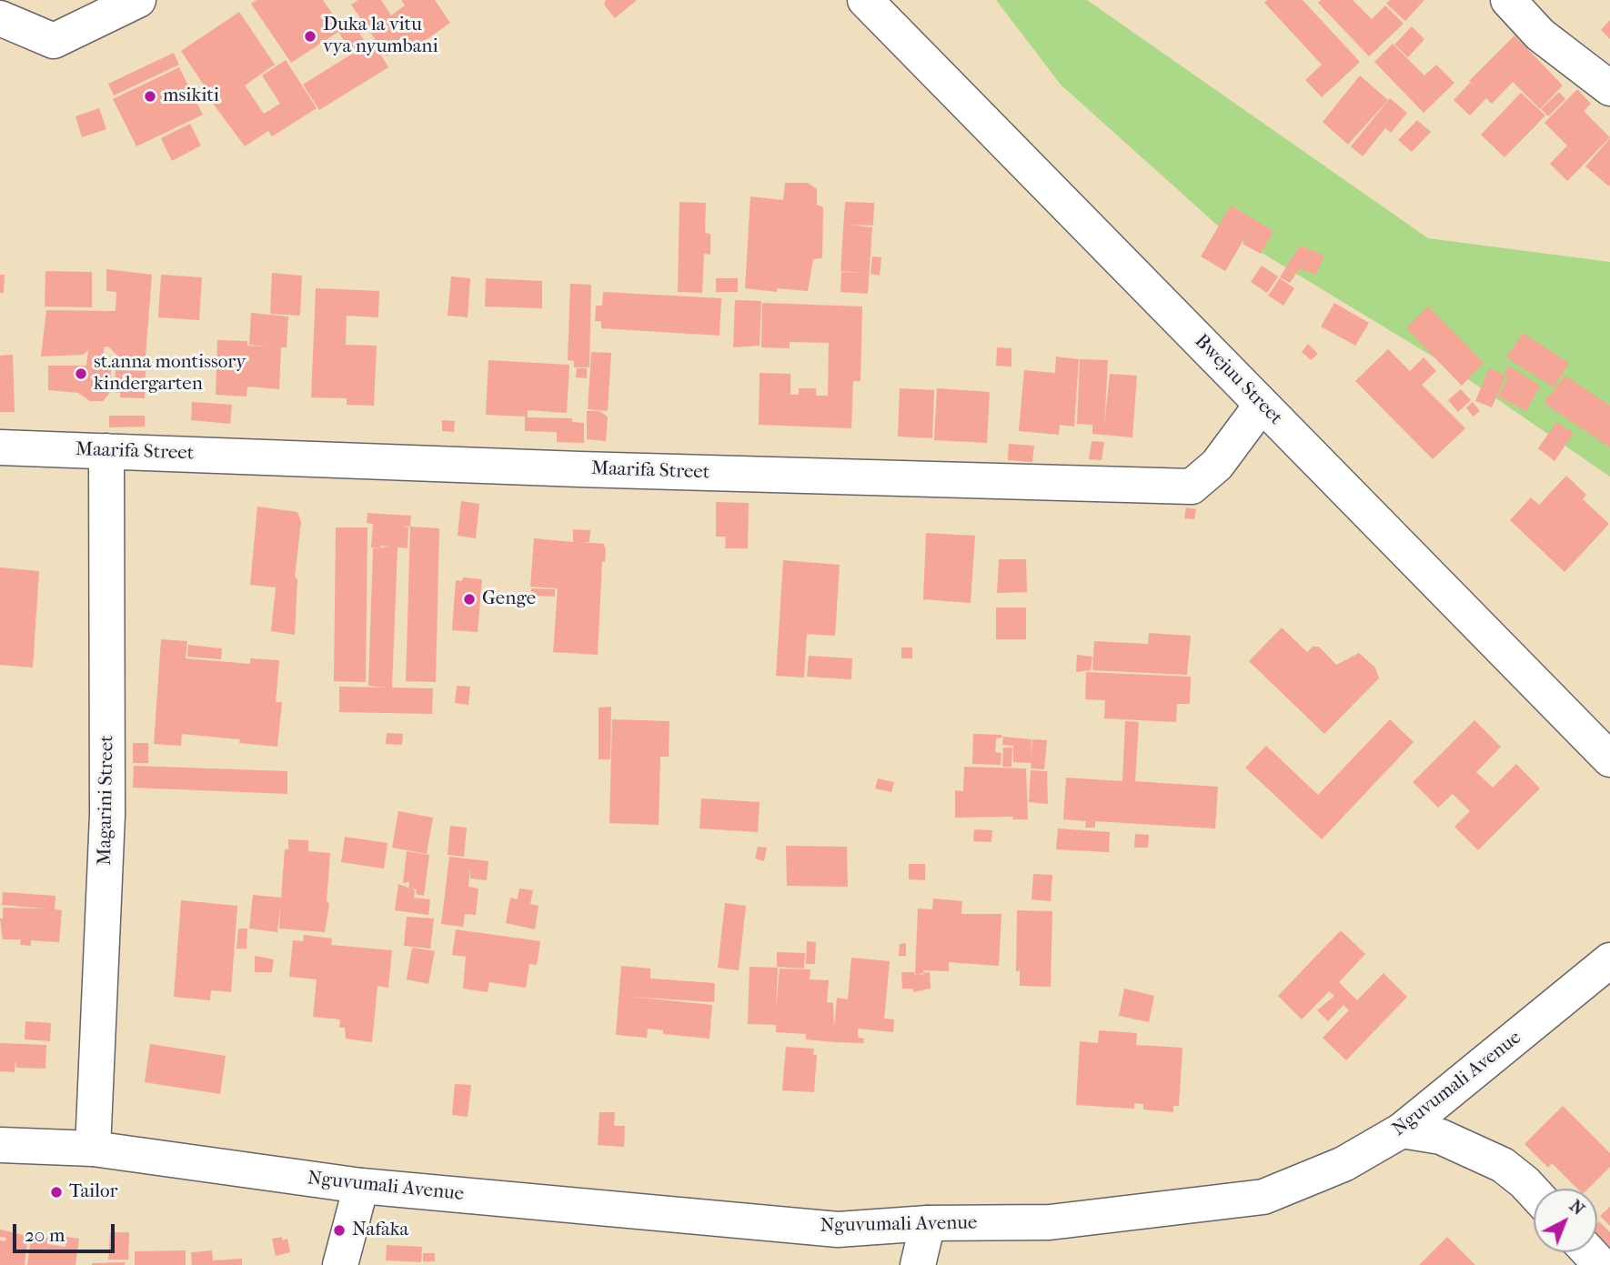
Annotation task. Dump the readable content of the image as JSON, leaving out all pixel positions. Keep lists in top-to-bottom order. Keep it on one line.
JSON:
{"streets":{"street":["Bwejuu Street","Maarifa Street","Magarini Street","Nguvumali Avenue"]},"crossings":[["Bwejuu Street","Maarifa Street"],["Maarifa Street","Magarini Street"],["Magarini Street","Nguvumali Avenue"]],"places":["Duka la vitu vya nyumbani","msikiti","st.anna montissory kindergarten","Genge","Tailor","Nafaka"],"scale_bar":"20 m","north":"top right"}
